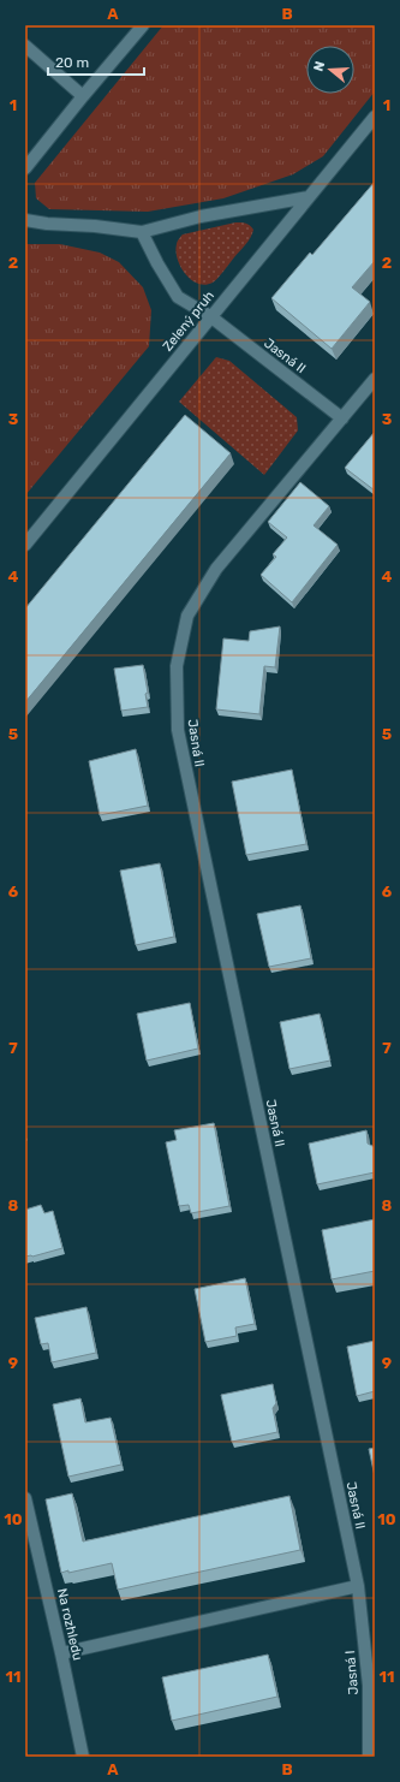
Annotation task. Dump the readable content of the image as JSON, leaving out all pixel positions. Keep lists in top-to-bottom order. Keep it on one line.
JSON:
{"streets":{"street":["Zelený pruh","Jasná II","Na rozhledu","Jasná I"]},"crossings":[["Zelený pruh","Jasná II"],["Jasná II","Jasná I"]],"scale_bar":"20 m","north":"left","grid":{"columns":["A","B"],"rows":["1","2","3","4","5","6","7","8","9","10","11"]}}
